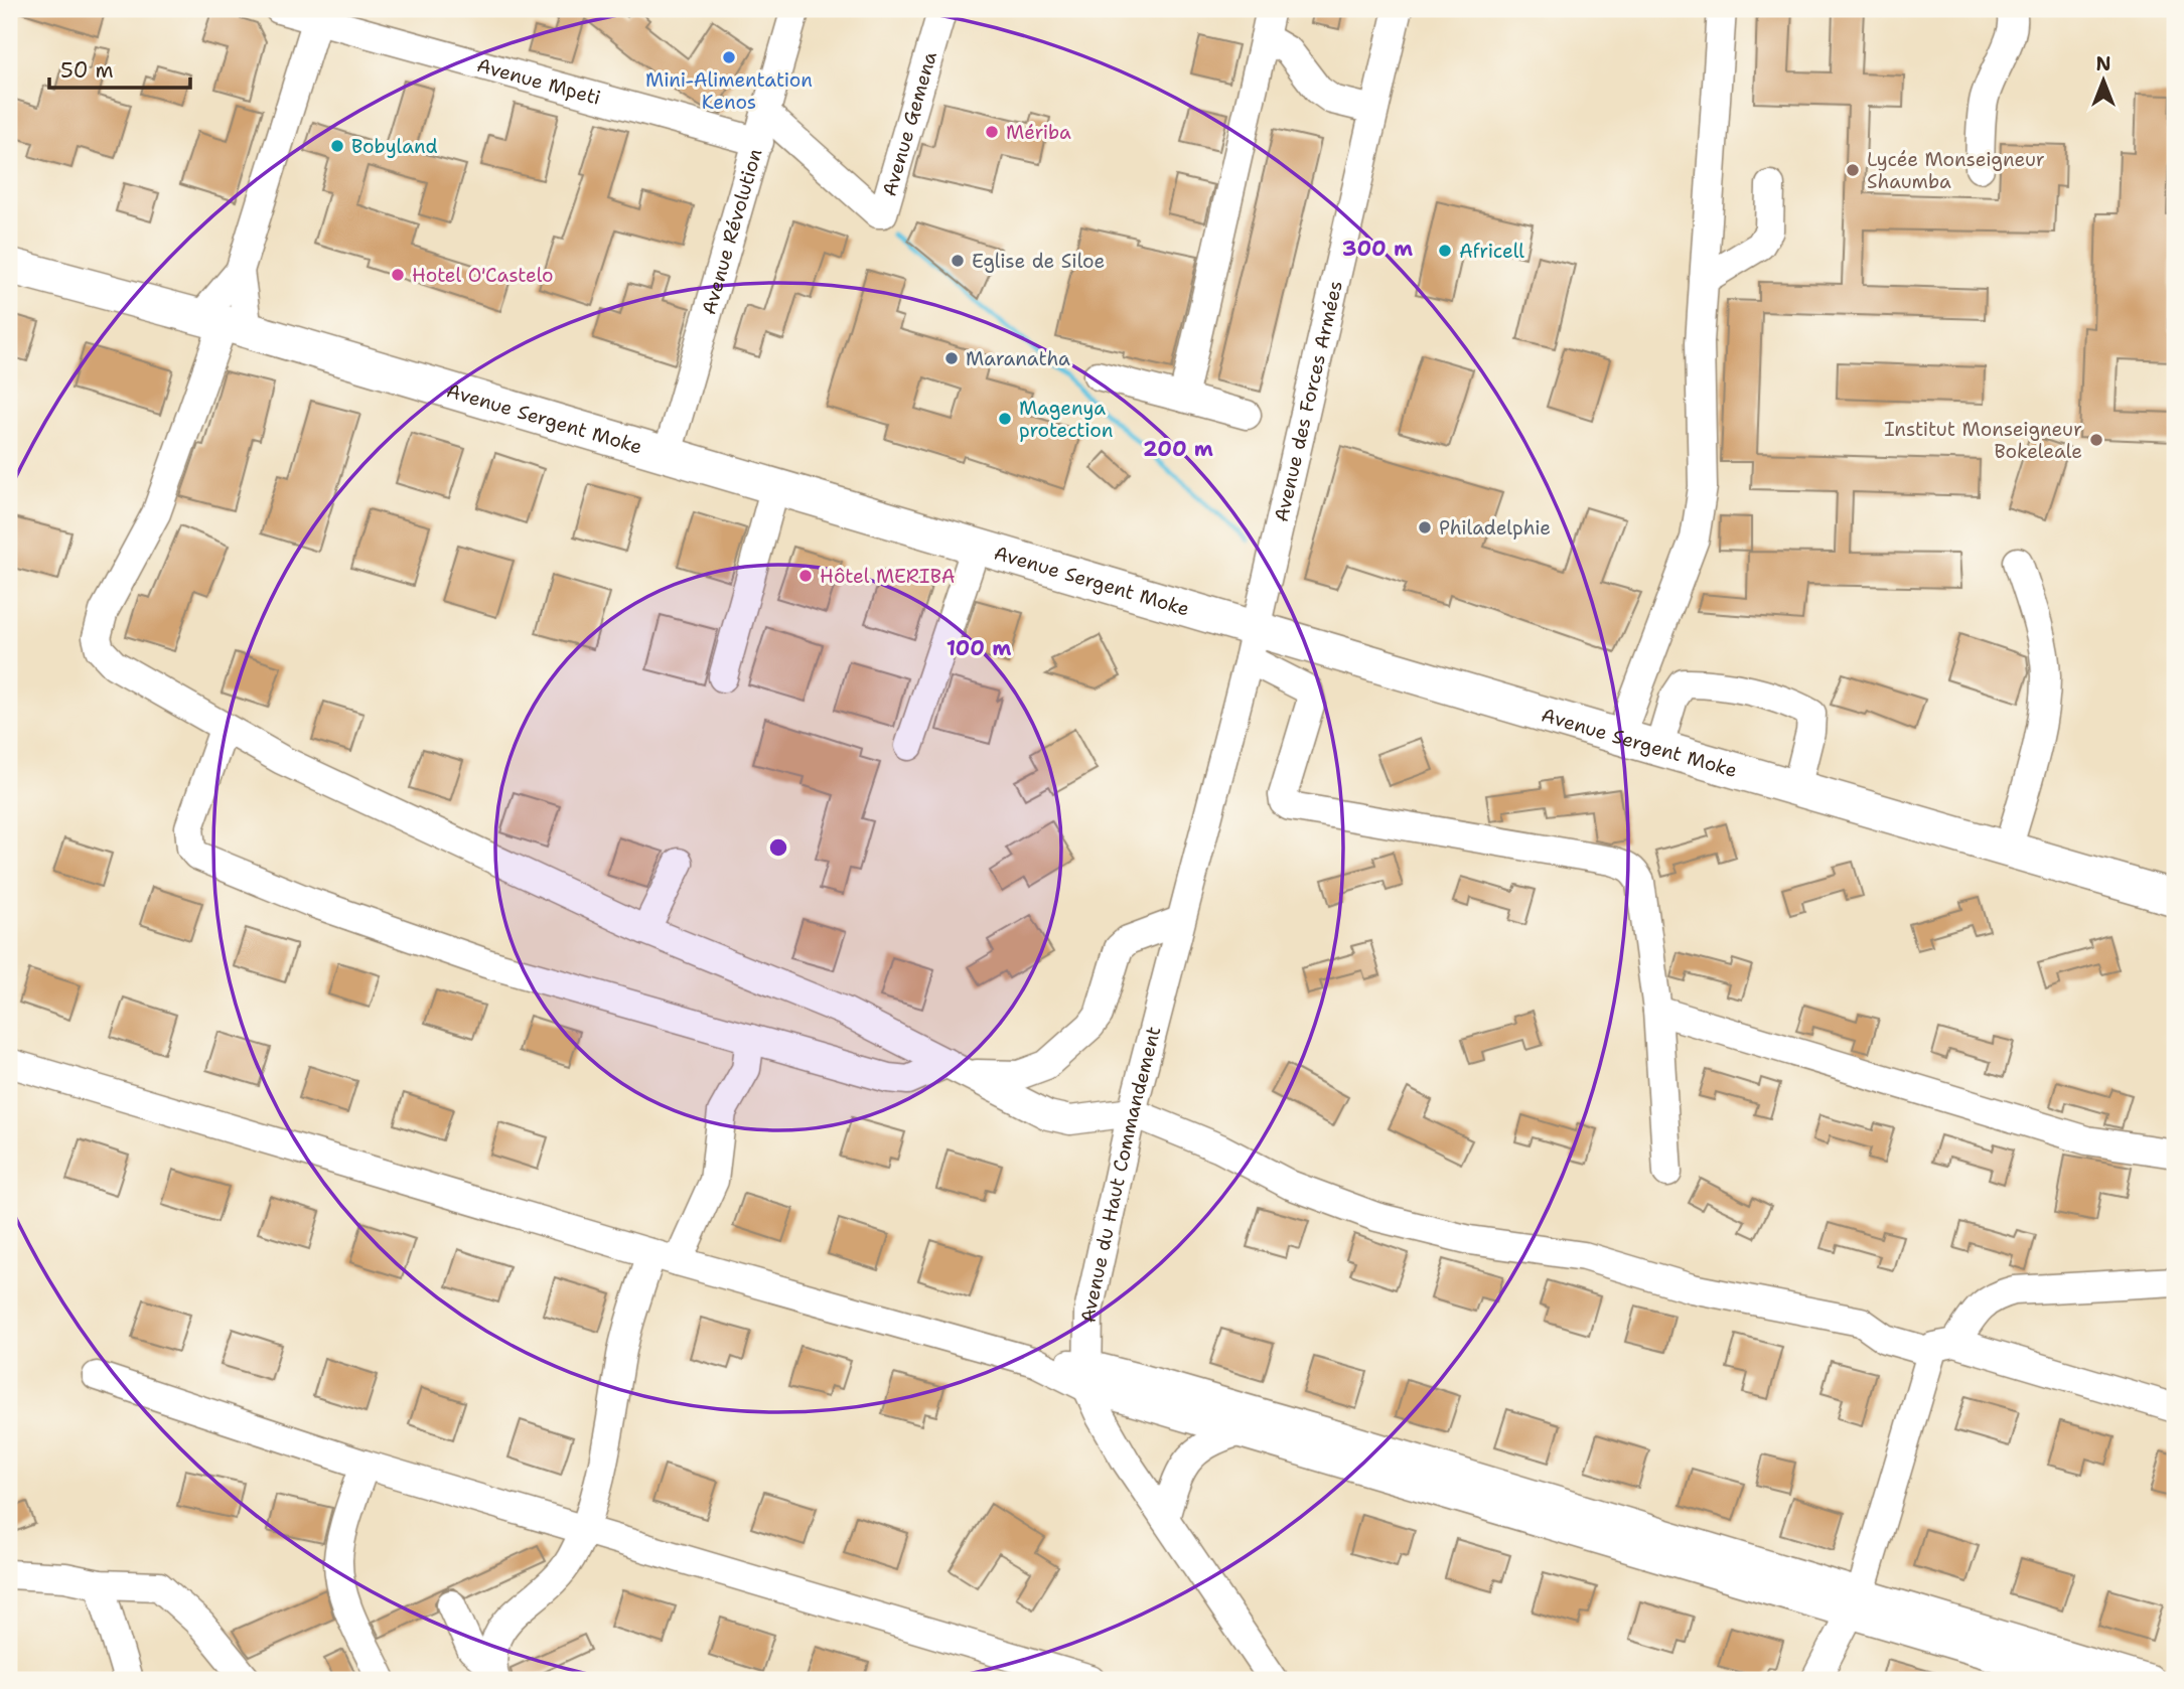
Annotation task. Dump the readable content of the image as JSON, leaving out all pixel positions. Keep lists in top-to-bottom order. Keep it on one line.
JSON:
{"streets":{"main road":["Avenue Sergent Moke"],"street":["Avenue Mpeti","Avenue Gemena","Avenue Révolution","Avenue des Forces Armées","Avenue du Haut Commandement"]},"crossings":[["Avenue Mpeti","Avenue Gemena"],["Avenue Mpeti","Avenue Révolution"],["Avenue Gemena","Avenue Révolution"],["Avenue Révolution","Avenue Sergent Moke"],["Avenue des Forces Armées","Avenue Sergent Moke"],["Avenue des Forces Armées","Avenue du Haut Commandement"],["Avenue Sergent Moke","Avenue du Haut Commandement"]],"places":["Mini-Alimentation Kenos","Mériba","Bobyland","Lycée Monseigneur Shaumba","Africell","Eglise de Siloe","Hotel O'Castelo","Maranatha","Magenya protection","Institut Monseigneur Bokeleale","Philadelphie","Hôtel MERIBA"],"scale_bar":"50 m","north":"top","rings":["300 m","200 m","100 m"]}
